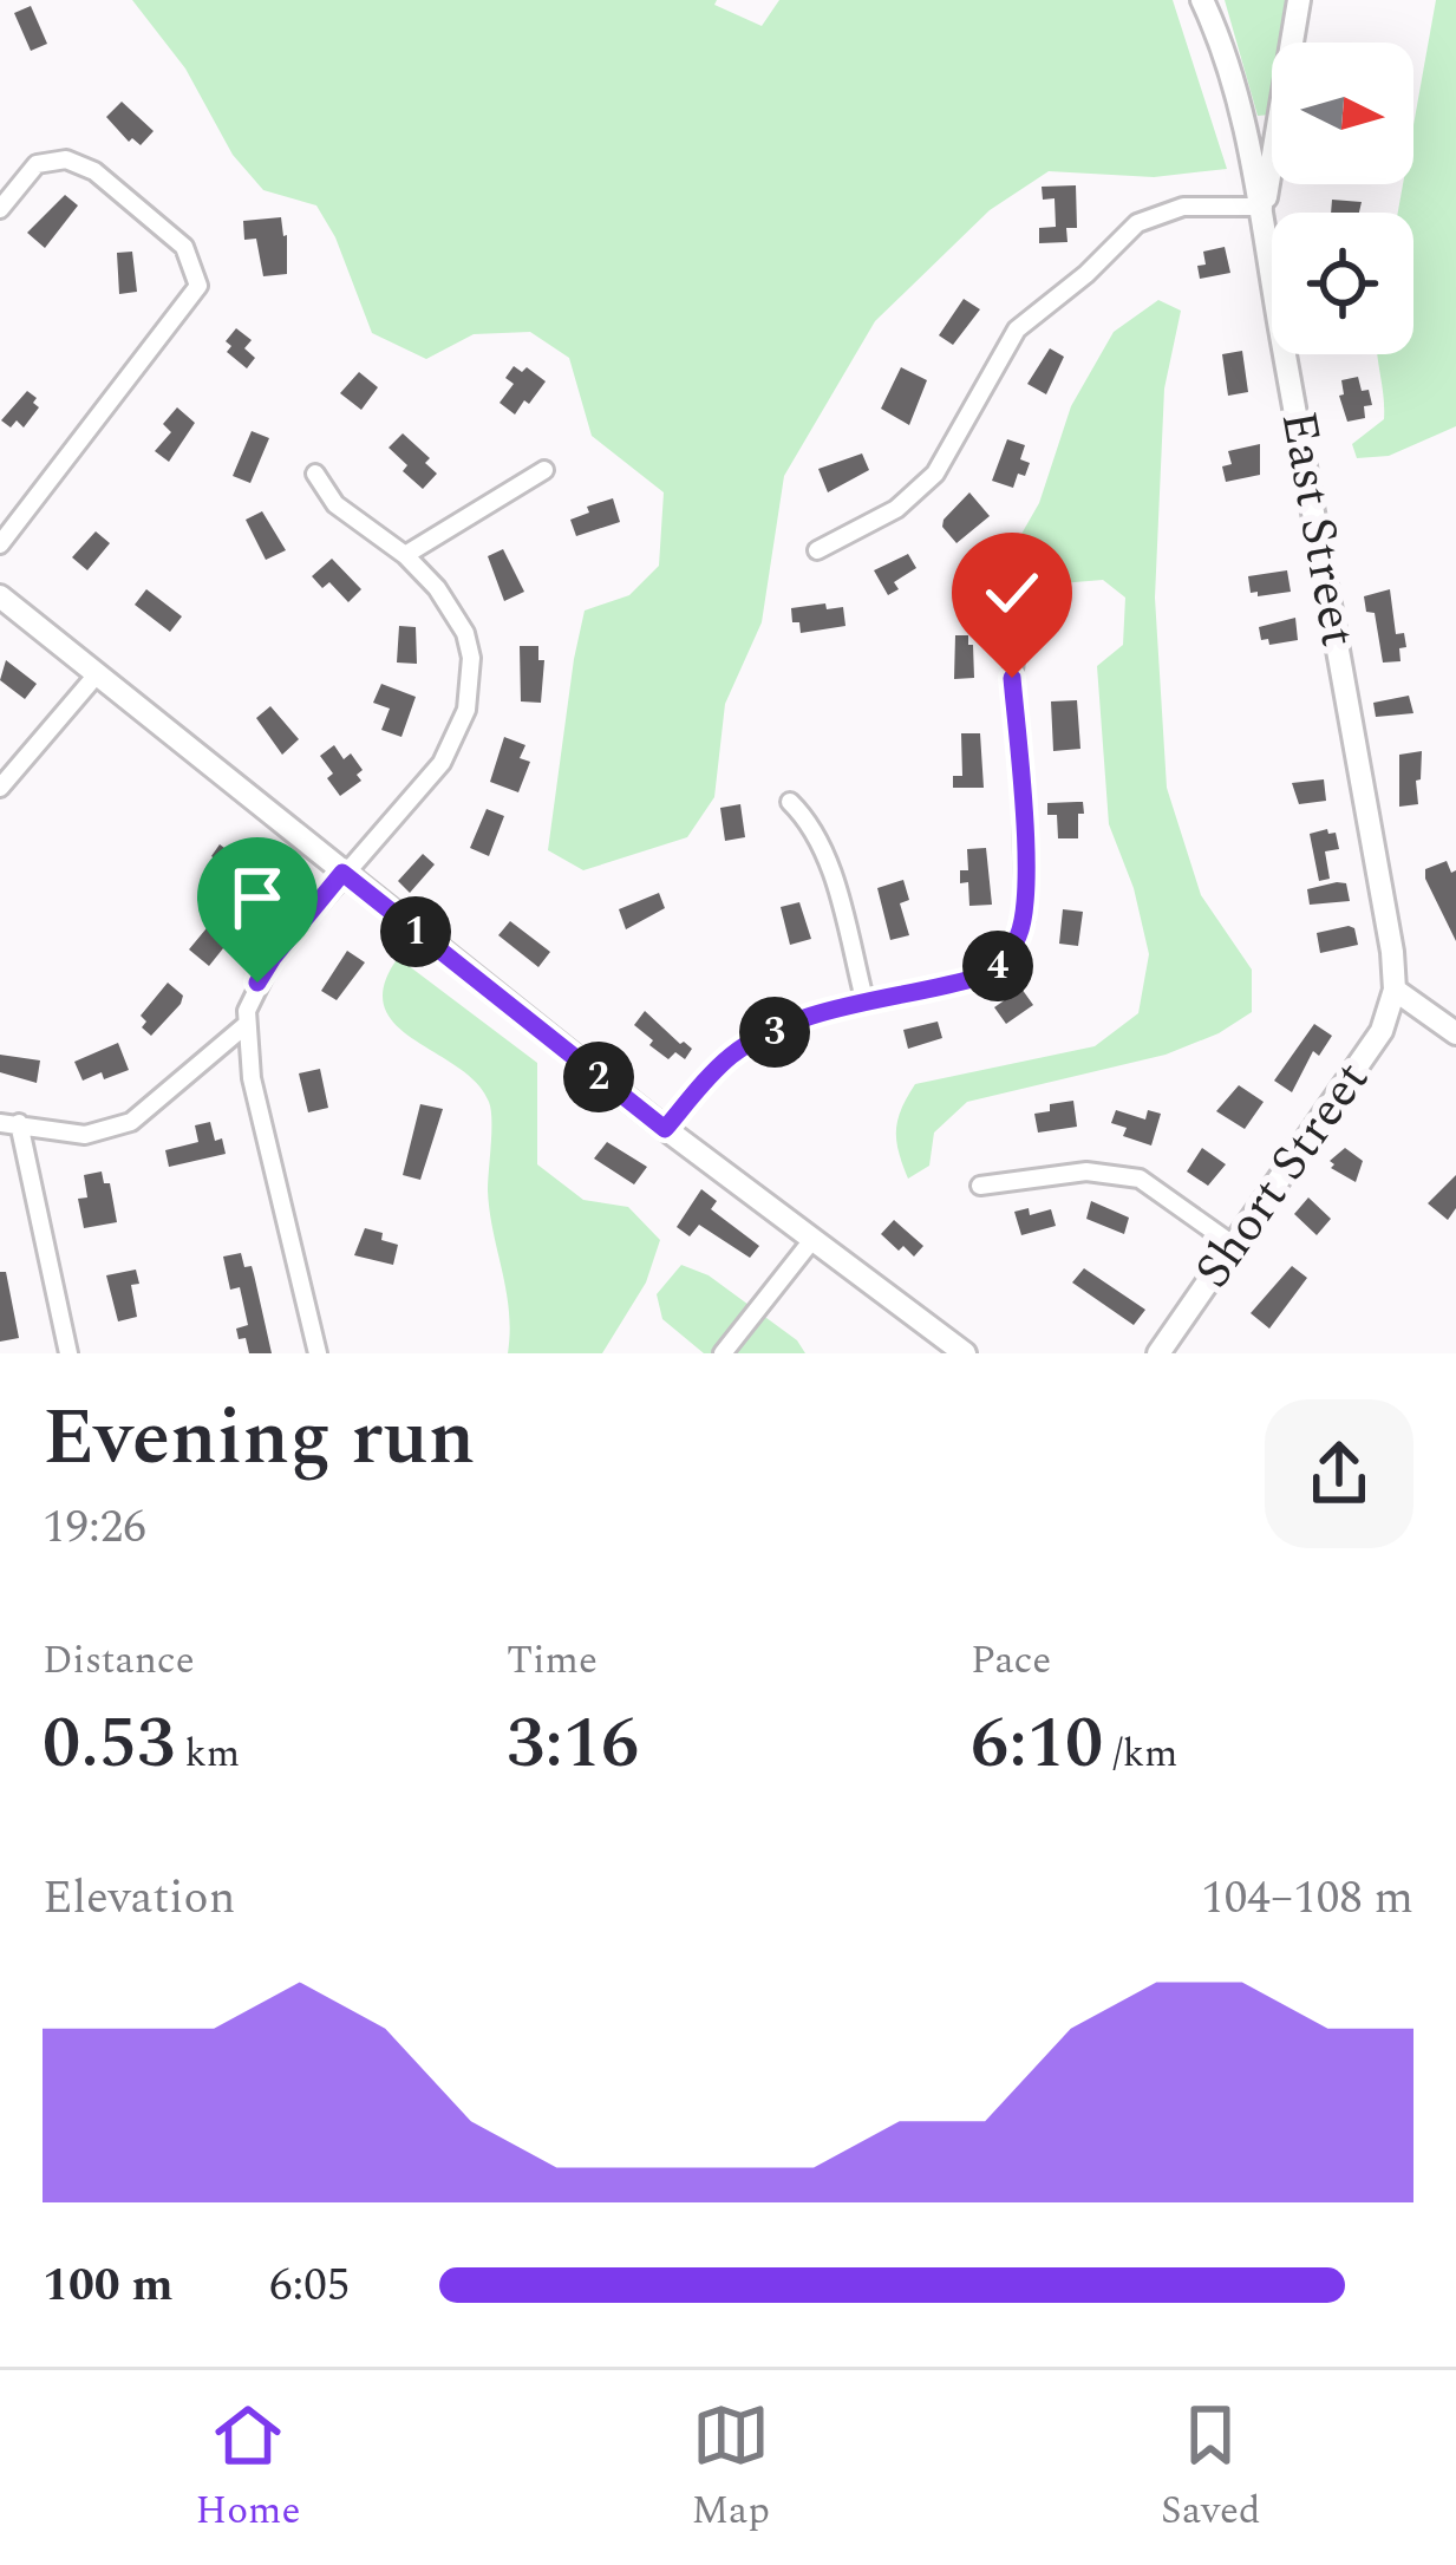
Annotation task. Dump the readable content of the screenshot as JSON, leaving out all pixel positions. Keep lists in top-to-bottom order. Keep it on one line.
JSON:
{"streets":{"street":["East Street","Short Street"]},"crossings":[["East Street","Short Street"]],"north":"right","page":{"pins":["1","4","3","2"],"heading":["Evening run","19:26"],"stats":[["Distance","0.53 km"],["Time","3:16"],["Pace","6:10 /km"]],"chart":["Elevation","104–108 m"],"list":[{"name":"100 m","note":"6:05"}],"tabs":["Home","Map","Saved"]}}
